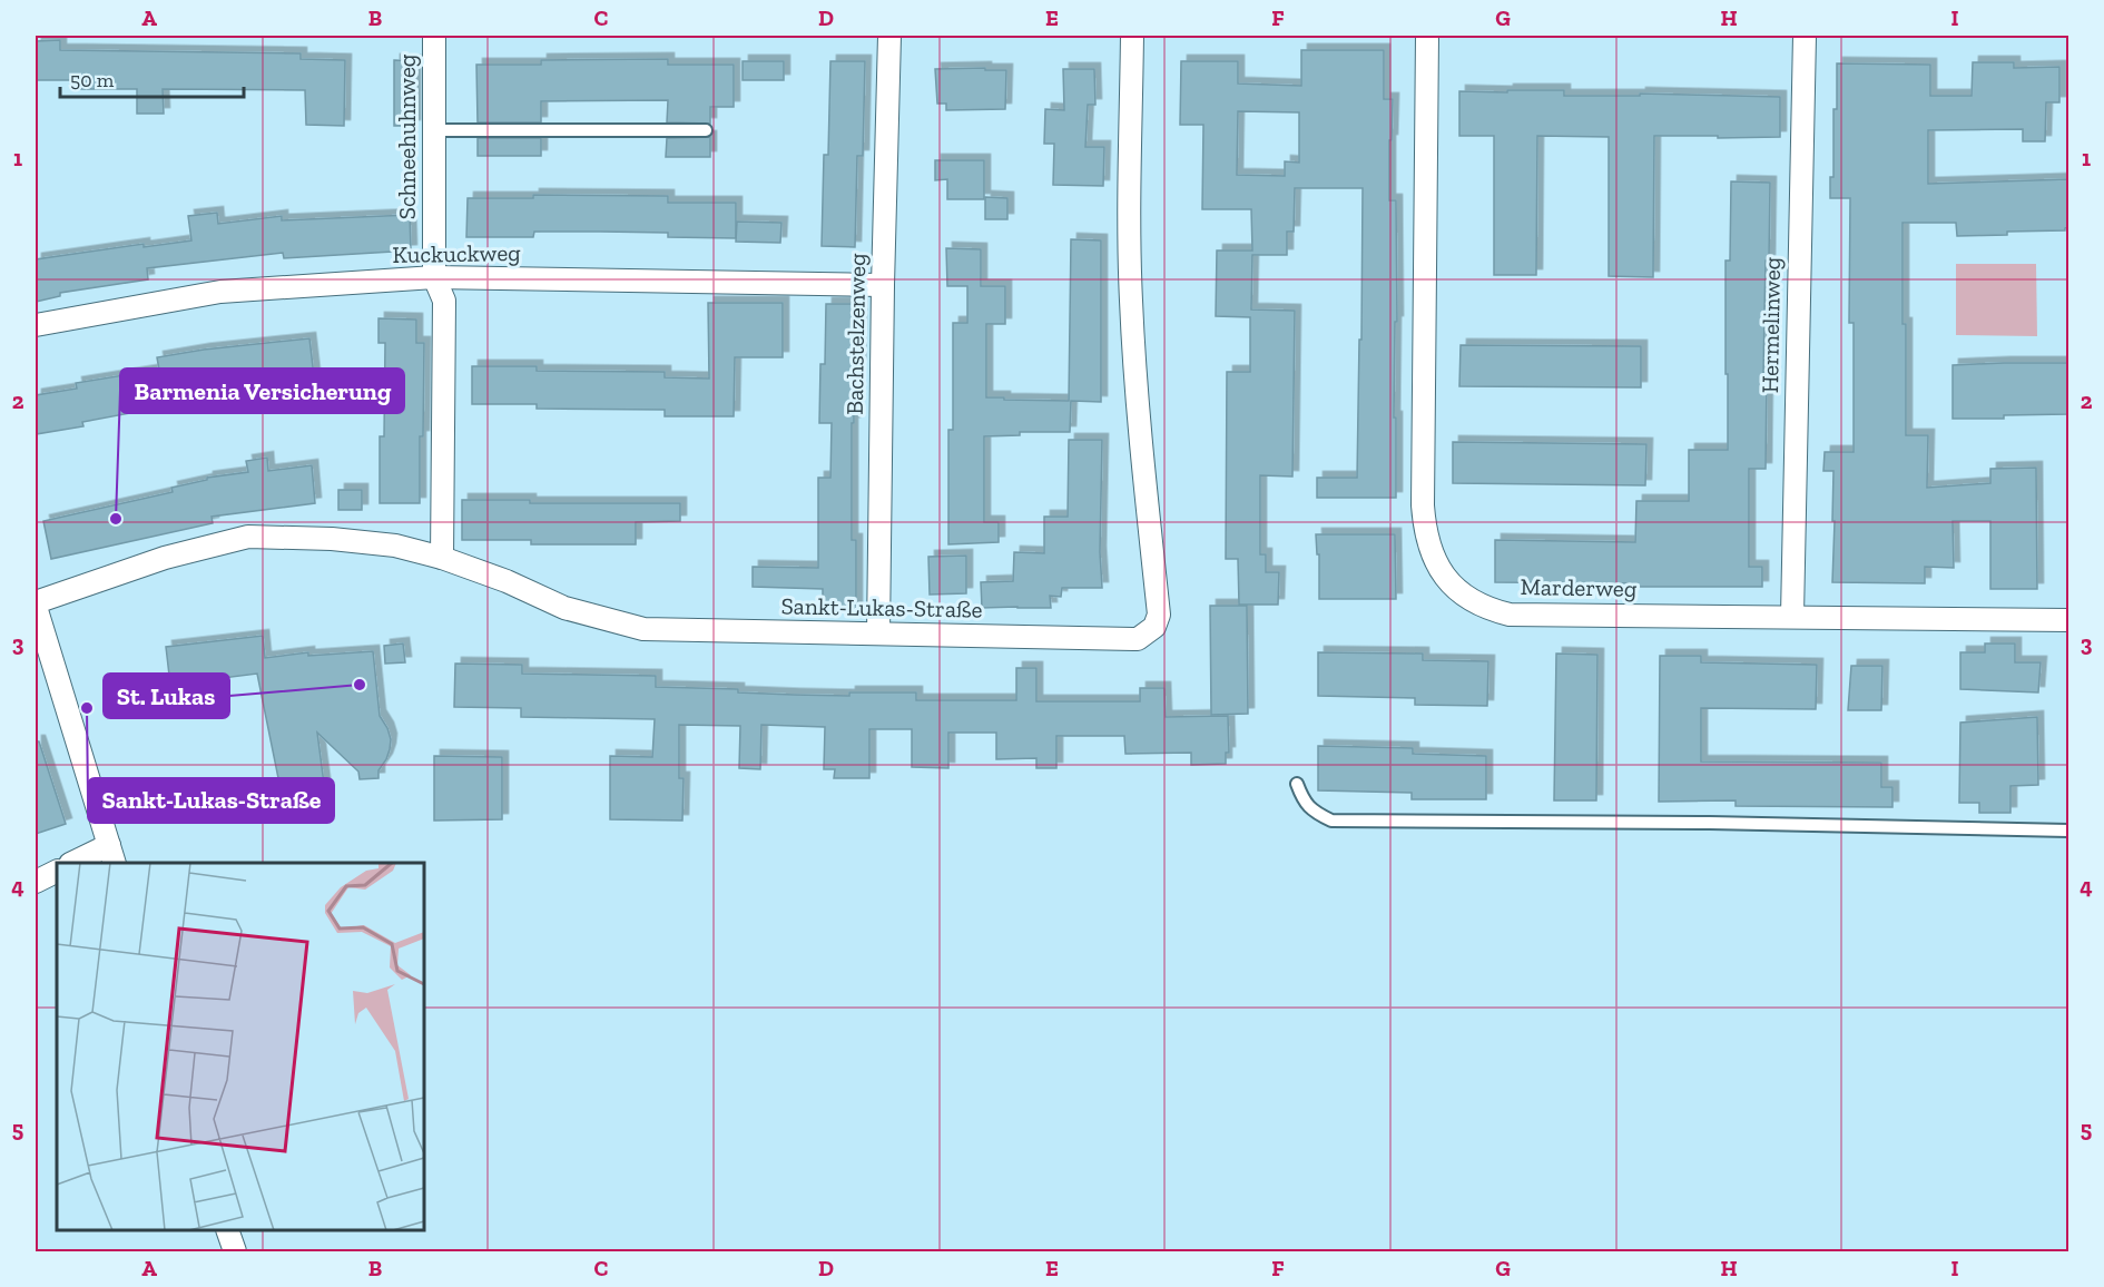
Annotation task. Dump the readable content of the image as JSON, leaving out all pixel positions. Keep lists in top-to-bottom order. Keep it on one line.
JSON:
{"streets":{"street":["Schneehuhnweg","Kuckuckweg","Hermelinweg","Bachstelzenweg","Marderweg","Sankt-Lukas-Straße"]},"crossings":[["Schneehuhnweg","Kuckuckweg"],["Schneehuhnweg","Sankt-Lukas-Straße"],["Kuckuckweg","Bachstelzenweg"],["Hermelinweg","Marderweg"],["Bachstelzenweg","Sankt-Lukas-Straße"]],"places":["Barmenia Versicherung","St. Lukas","Sankt-Lukas-Straße"],"scale_bar":"50 m","grid":{"columns":["A","B","C","D","E","F","G","H","I"],"rows":["1","2","3","4","5"]}}
